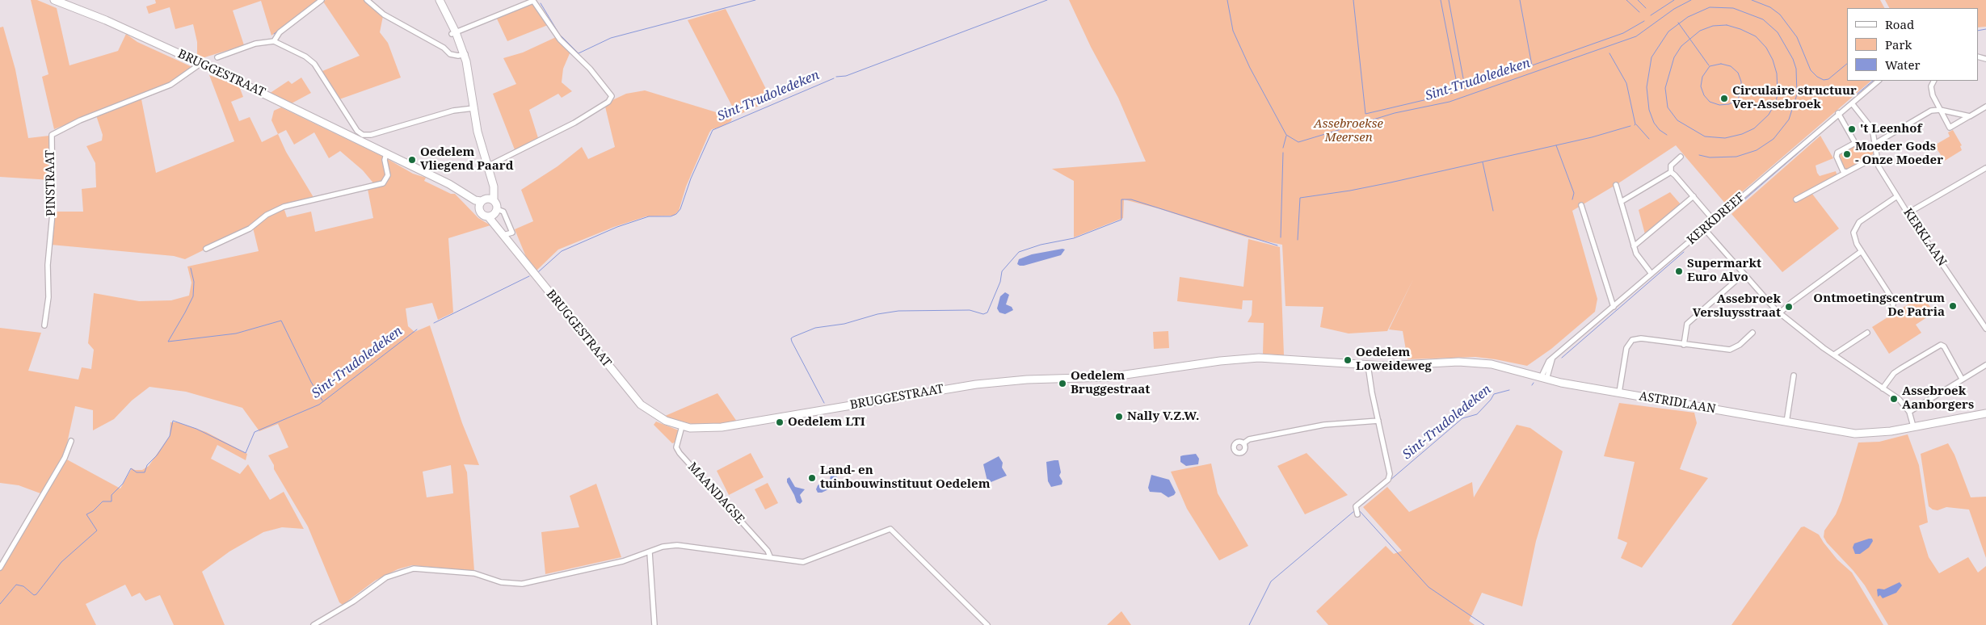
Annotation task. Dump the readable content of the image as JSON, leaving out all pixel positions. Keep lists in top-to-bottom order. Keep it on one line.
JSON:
{"streets":{"main road":["BRUGGESTRAAT","ASTRIDLAAN"],"street":["PINSTRAAT","KERKDREEF","KERKLAAN","MAANDAGSE"]},"crossings":[["BRUGGESTRAAT","PINSTRAAT"],["BRUGGESTRAAT","ASTRIDLAAN"],["BRUGGESTRAAT","MAANDAGSE"],["KERKDREEF","KERKLAAN"],["KERKDREEF","ASTRIDLAAN"]],"water":["Sint-Trudoledeken"],"parks":["Assebroekse Meersen"],"places":["Circulaire structuur Ver-Assebroek","'t Leenhof","Moeder Gods - Onze Moeder","Oedelem Vliegend Paard","Supermarkt Euro Alvo","Ontmoetingscentrum De Patria","Assebroek Versluysstraat","Oedelem Loweideweg","Oedelem Bruggestraat","Assebroek Aanborgers","Nally V.Z.W.","Oedelem LTI","Land- en tuinbouwinstituut Oedelem"],"legend":["Road","Park","Water"]}
